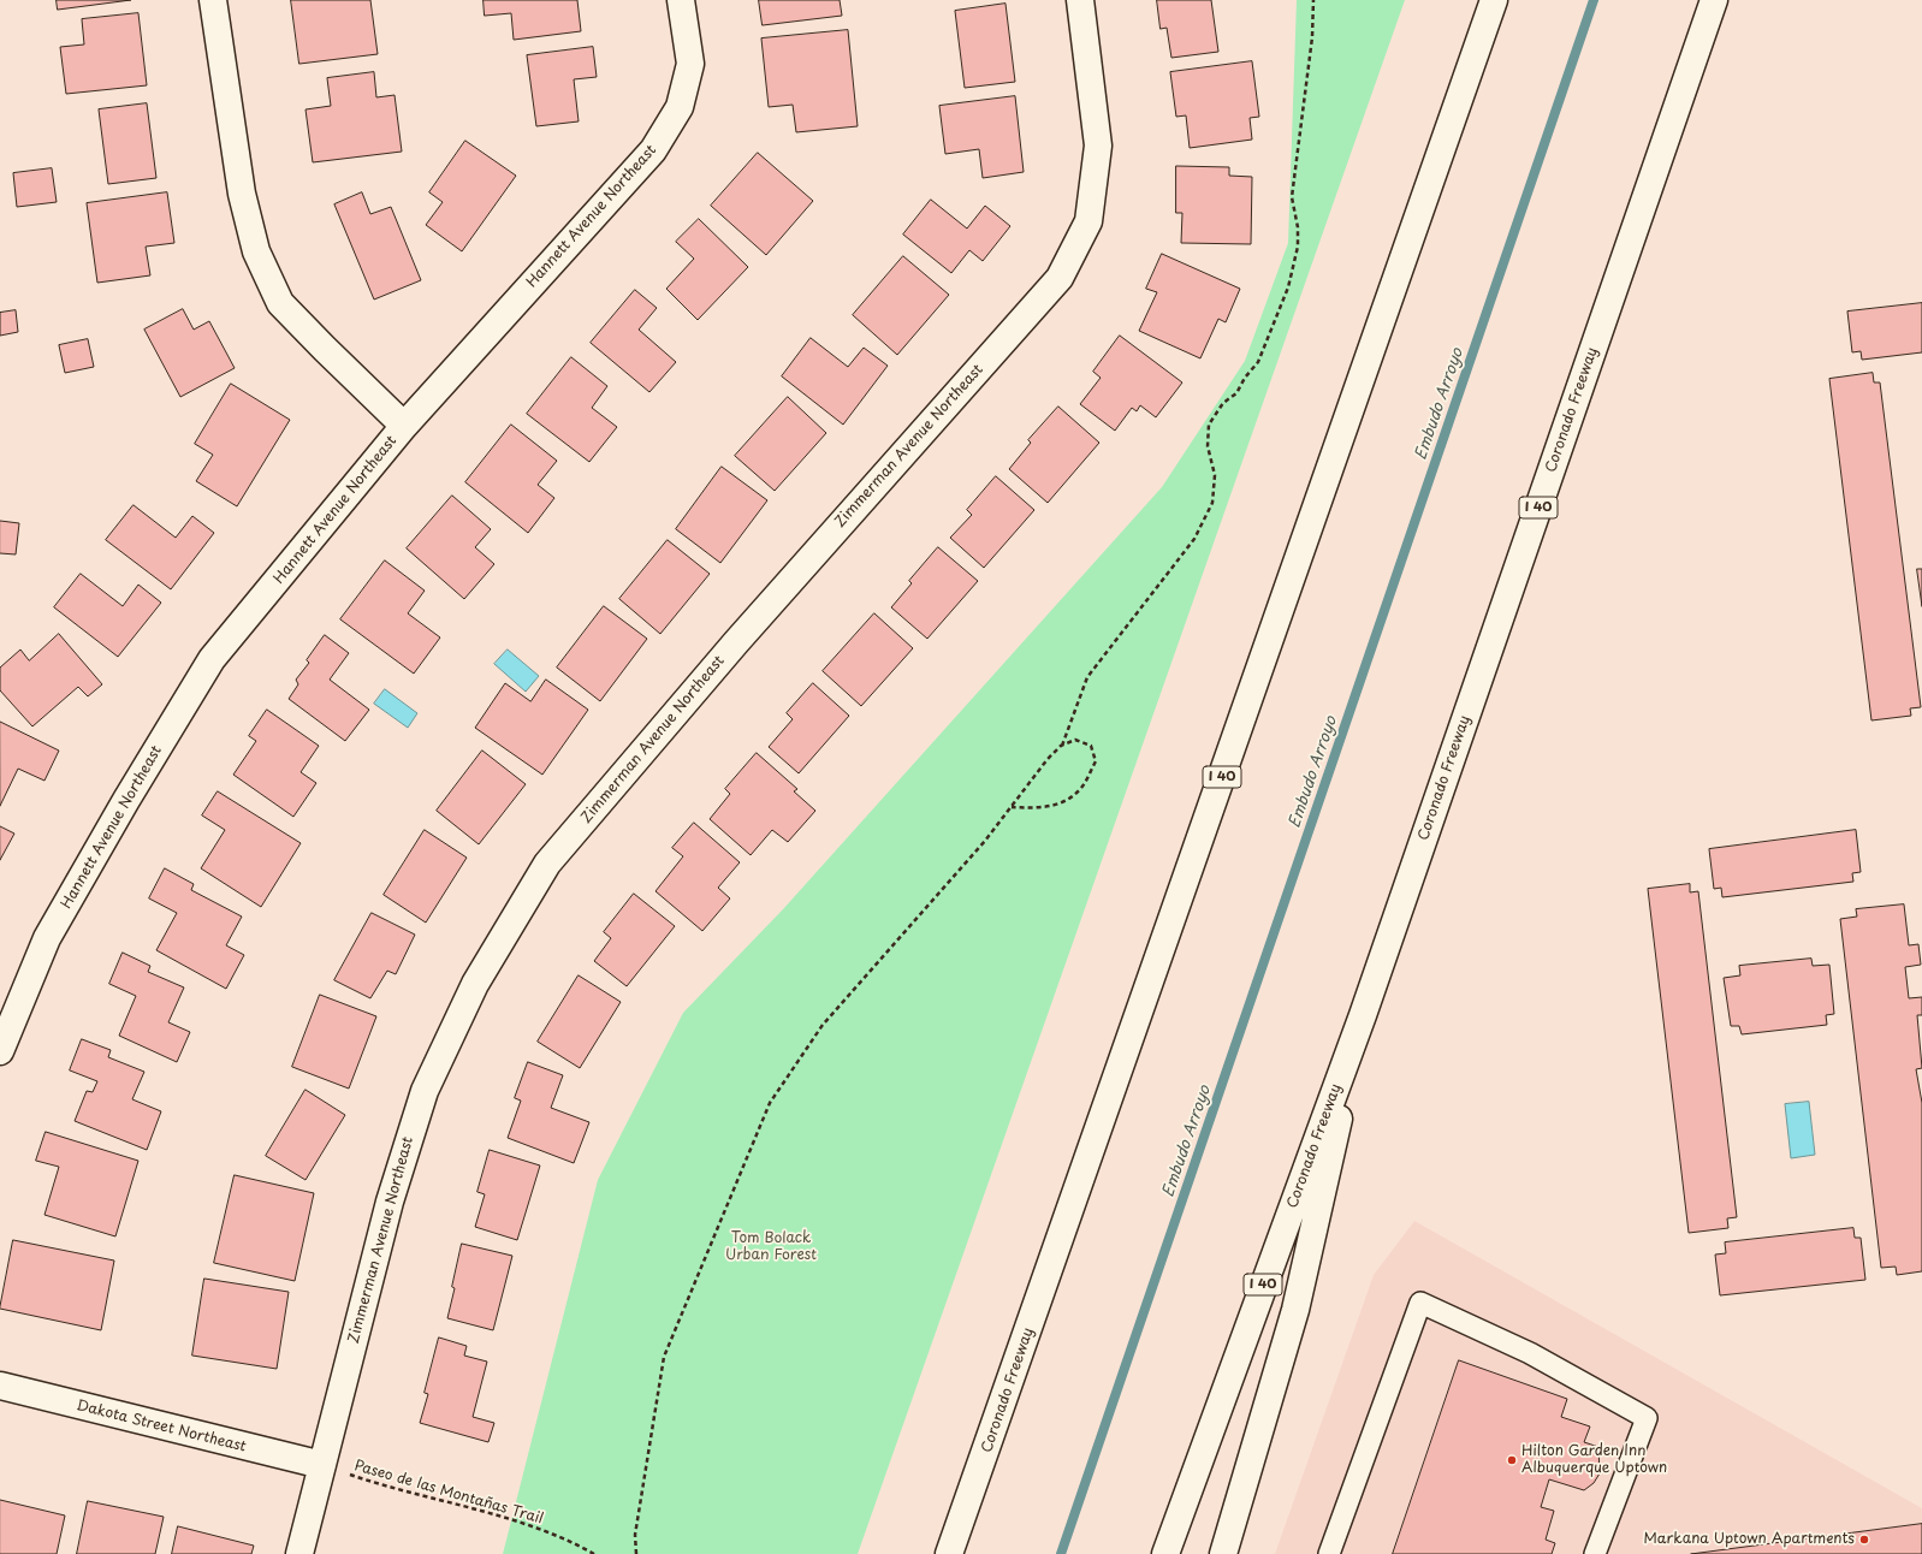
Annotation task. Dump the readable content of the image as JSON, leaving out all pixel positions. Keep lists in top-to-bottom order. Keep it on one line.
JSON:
{"streets":{"main road":["Hannett Avenue Northeast","Coronado Freeway","Zimmerman Avenue Northeast","I 40","Dakota Street Northeast"],"path":["Paseo de las Montañas Trail"]},"crossings":[["Zimmerman Avenue Northeast","Dakota Street Northeast"],["Zimmerman Avenue Northeast","Paseo de las Montañas Trail"],["Dakota Street Northeast","Paseo de las Montañas Trail"]],"water":["Embudo Arroyo"],"parks":["Tom Bolack Urban Forest"],"places":["Hilton Garden Inn Albuquerque Uptown","Markana Uptown Apartments"]}
